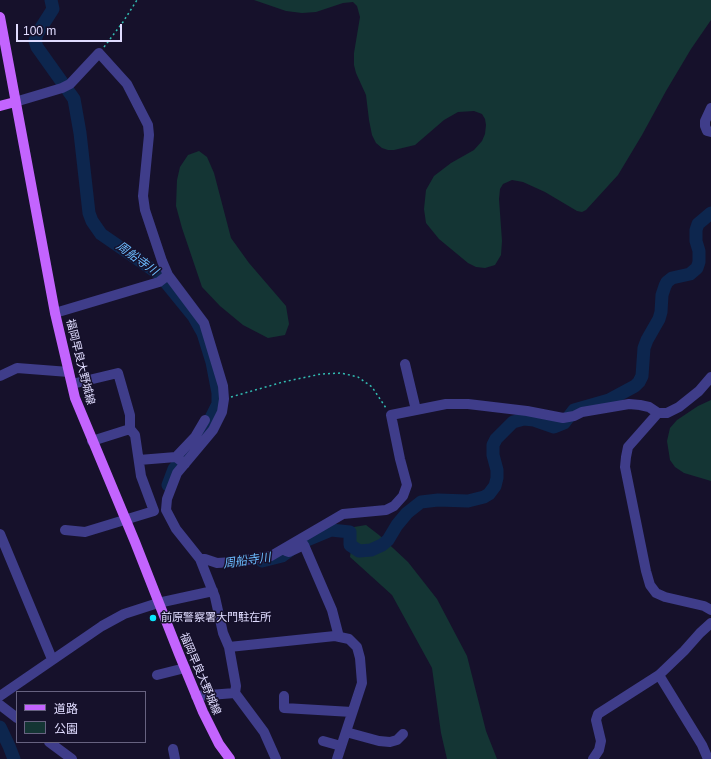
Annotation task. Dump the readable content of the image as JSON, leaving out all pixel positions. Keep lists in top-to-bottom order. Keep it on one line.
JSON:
{"streets":{"main road":["福岡早良大野城線"]},"water":["周船寺川"],"places":["前原警察署大門駐在所"],"legend":["道路","公園"],"scale_bar":"100 m"}
